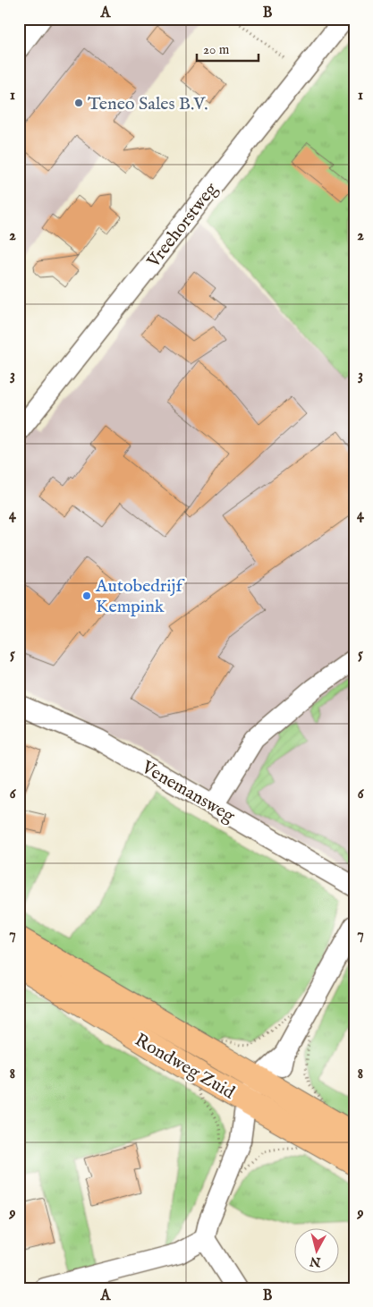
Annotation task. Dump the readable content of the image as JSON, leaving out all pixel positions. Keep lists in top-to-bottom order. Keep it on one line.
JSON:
{"streets":{"main road":["Rondweg Zuid"],"street":["Vreehorstweg","Venemansweg"]},"places":["Teneo Sales B.V.","Autobedrijf Kempink"],"scale_bar":"20 m","north":"bottom","grid":{"columns":["A","B"],"rows":["1","2","3","4","5","6","7","8","9"]}}
